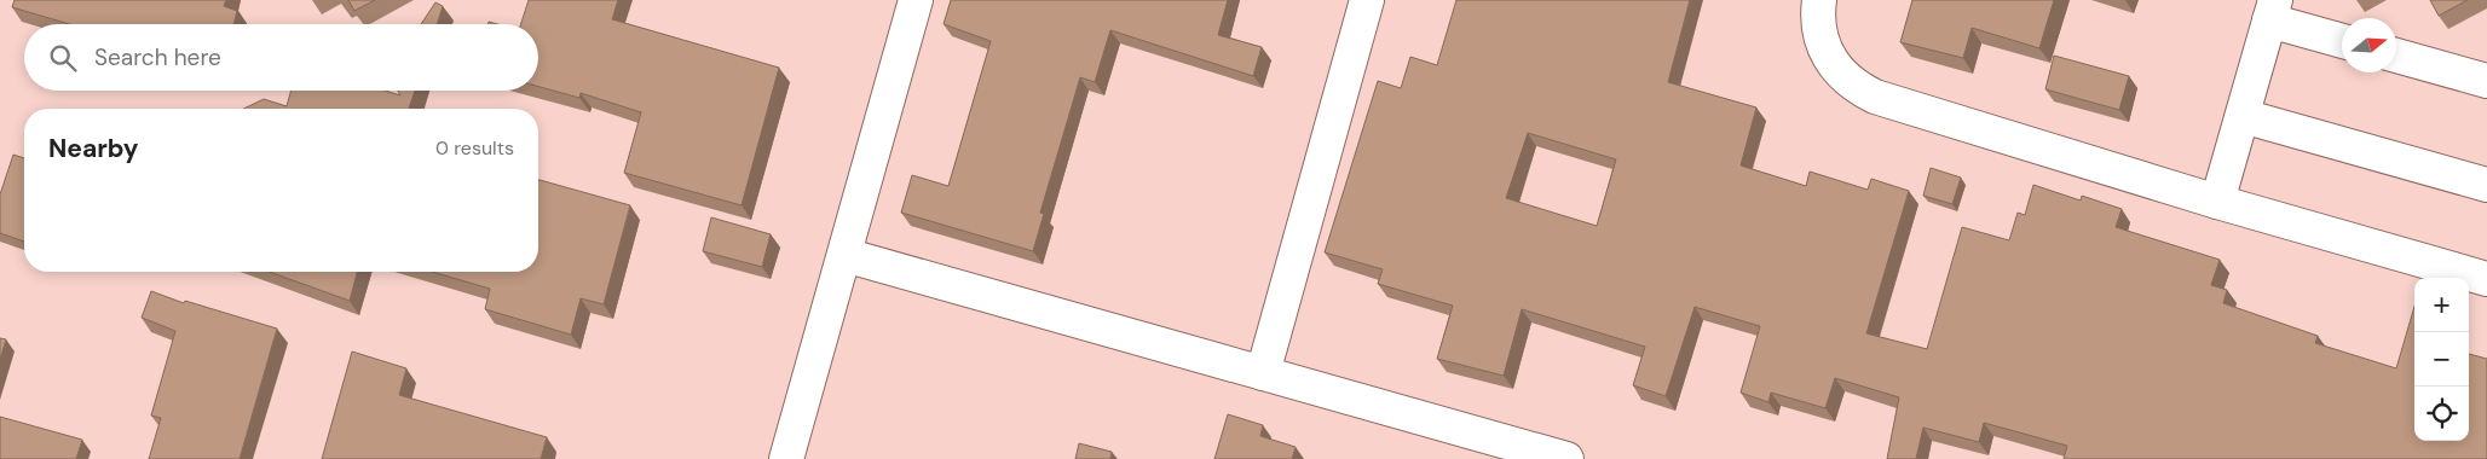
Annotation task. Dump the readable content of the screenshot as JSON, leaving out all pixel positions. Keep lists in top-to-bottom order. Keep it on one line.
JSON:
{"north":"right","page":{"search":"Search here","heading":["Nearby","0 results"],"map_buttons":["+","−"]}}
